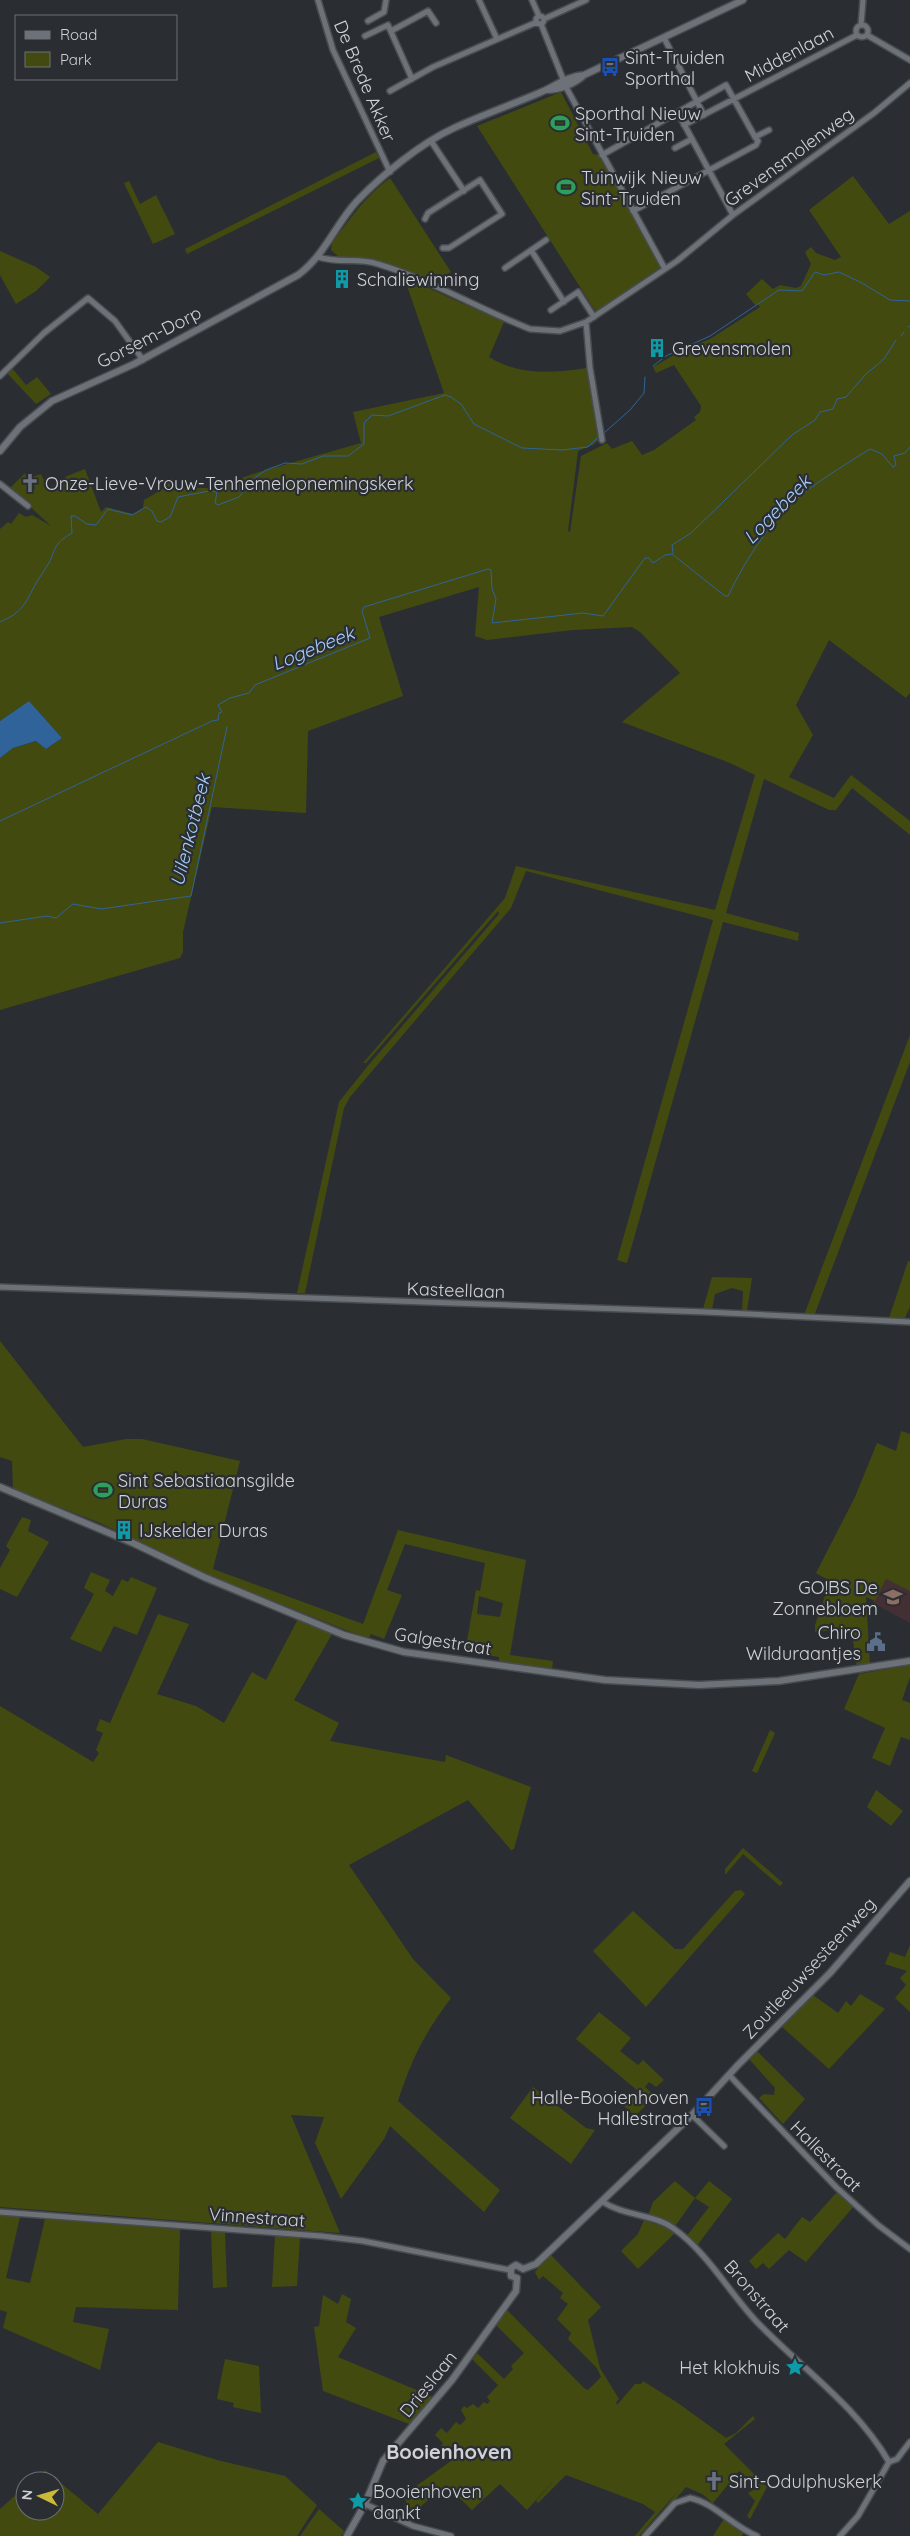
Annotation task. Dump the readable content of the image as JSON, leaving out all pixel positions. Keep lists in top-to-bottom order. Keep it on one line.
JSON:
{"streets":{"street":["Middenlaan","De Brede Akker","Grevensmolenweg","Gorsem-Dorp","Kasteellaan","Galgestraat","Zoutleeuwsesteenweg","Hallestraat","Vinnestraat","Bronstraat","Drieslaan"]},"crossings":[["De Brede Akker","Gorsem-Dorp"],["Grevensmolenweg","Gorsem-Dorp"],["Zoutleeuwsesteenweg","Hallestraat"],["Vinnestraat","Drieslaan"]],"districts":["Booienhoven"],"water":["Logebeek","Uilenkotbeek"],"places":{"bus stop":["Sint-Truiden Sporthal","Halle-Booienhoven Hallestraat"],"sports":["Sporthal Nieuw Sint-Truiden","Tuinwijk Nieuw Sint-Truiden","Sint Sebastiaansgilde Duras"],"building":["Schaliewinning","Grevensmolen","IJskelder Duras"],"church":["Onze-Lieve-Vrouw-Tenhemelopnemingskerk","Sint-Odulphuskerk"],"school or university":["GO!BS De Zonnebloem"],"public building":["Chiro Wilduraantjes"],"place":["Het klokhuis","Booienhoven dankt"]},"legend":["Road","Park"],"north":"left"}
